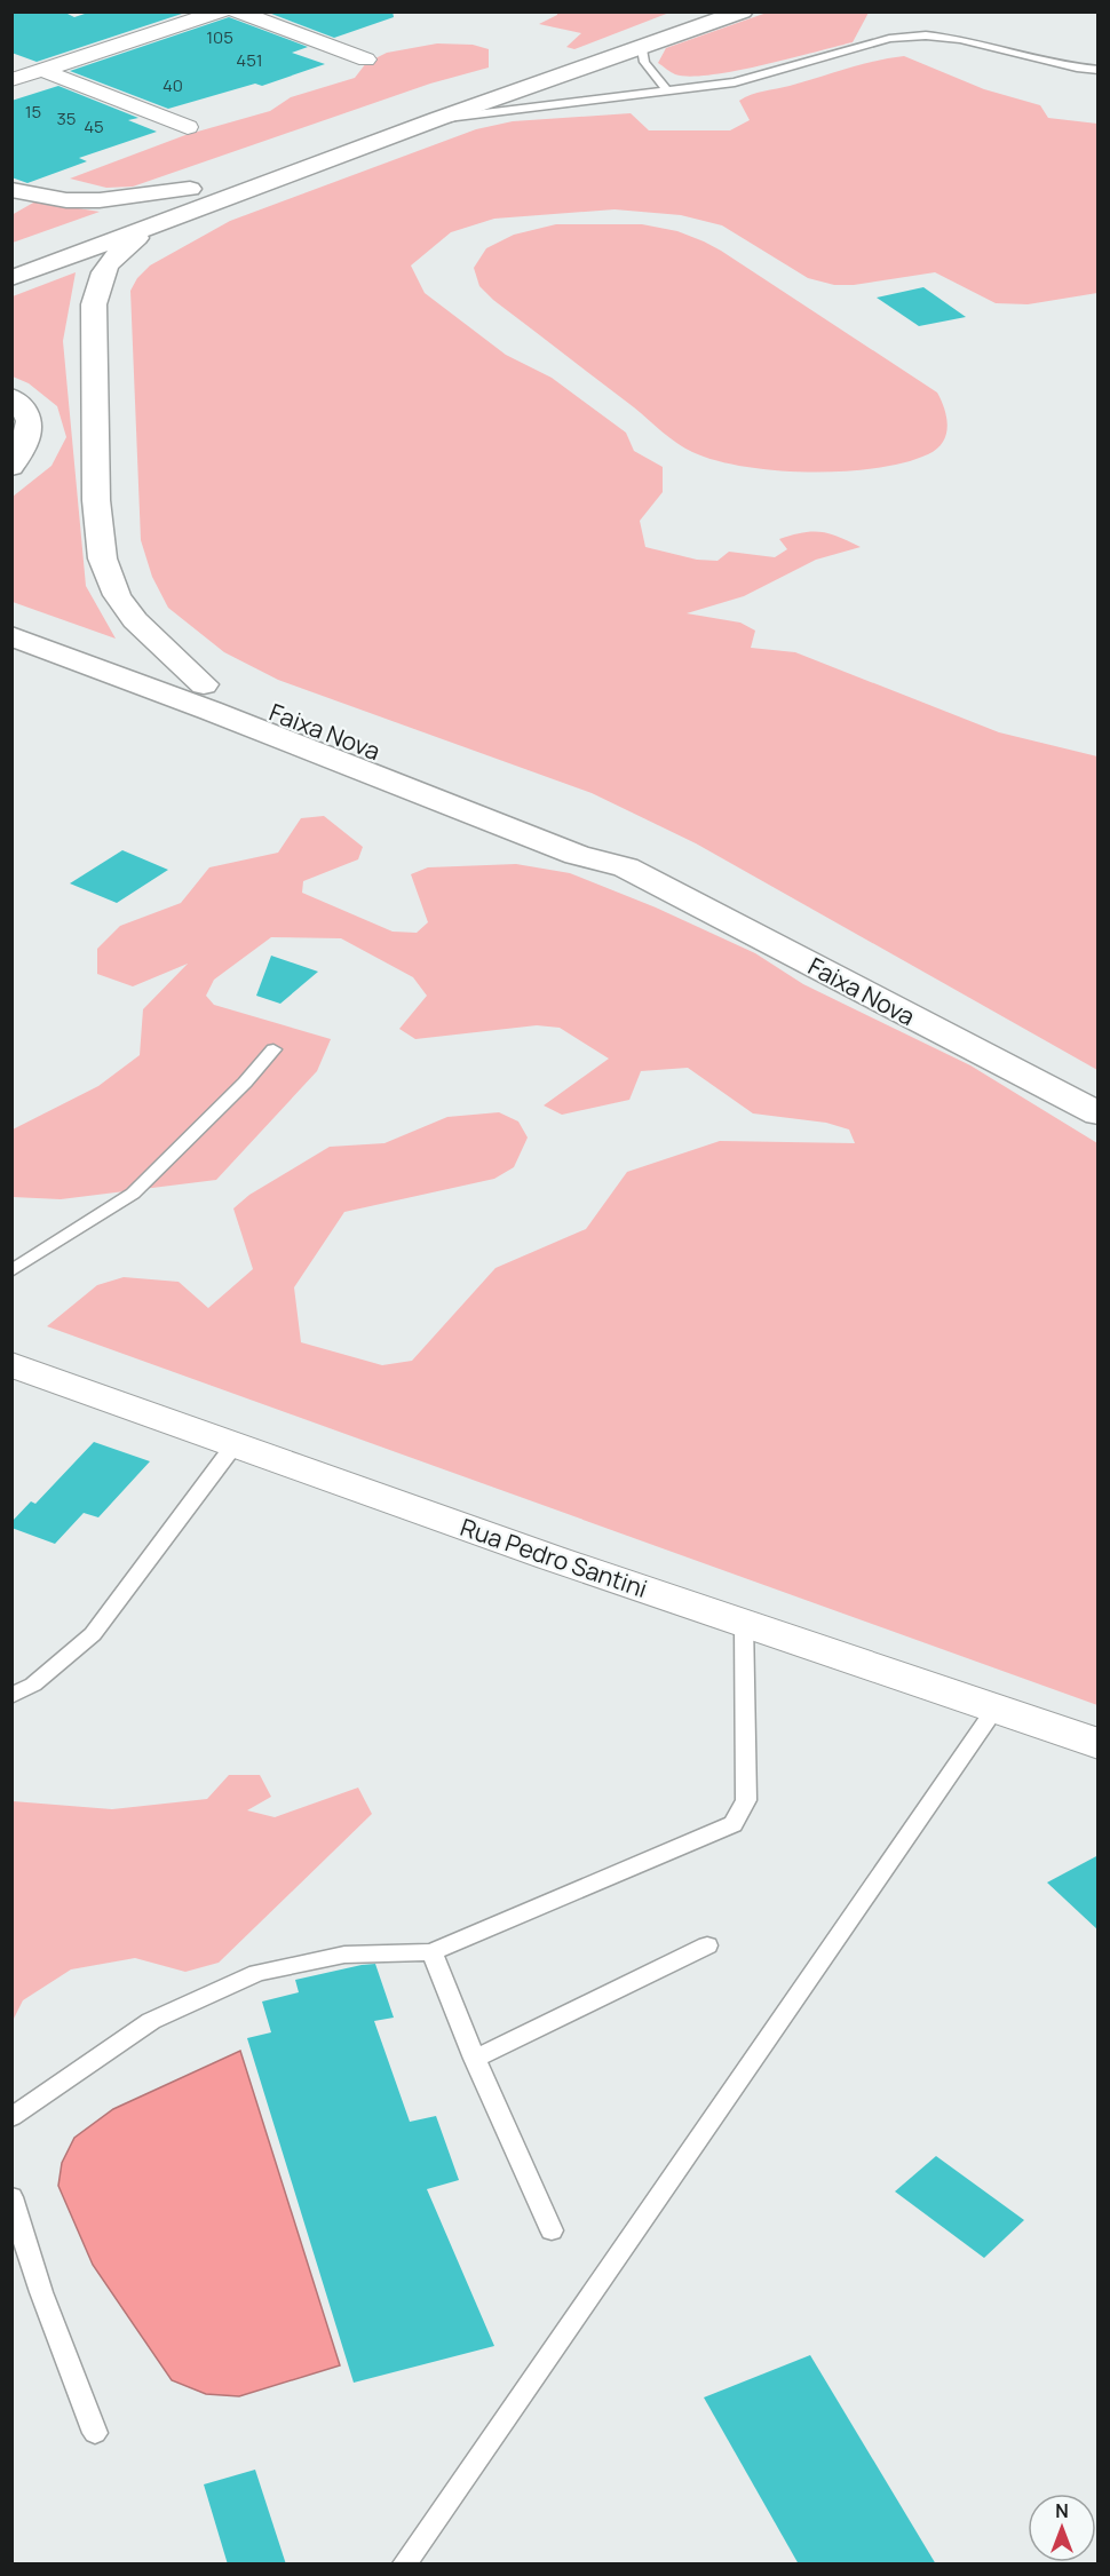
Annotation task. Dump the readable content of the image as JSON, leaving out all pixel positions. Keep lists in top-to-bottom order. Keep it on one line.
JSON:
{"streets":{"highway":["Faixa Nova"],"street":["Rua Pedro Santini"]},"house_numbers":["105","451","40","15","35","45"],"north":"top"}
